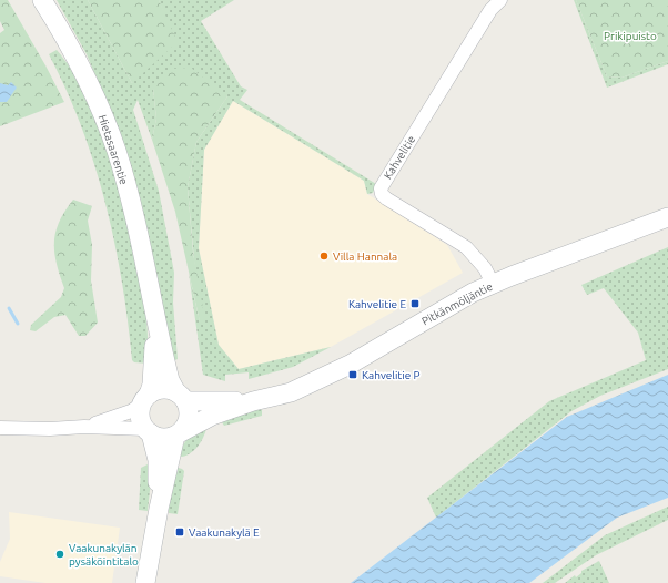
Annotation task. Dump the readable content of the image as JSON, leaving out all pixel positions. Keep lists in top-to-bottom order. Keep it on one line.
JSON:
{"streets":{"street":["Hietasaarentie","Kahvelitie","Pitkänmöljäntie"]},"crossings":[["Hietasaarentie","Pitkänmöljäntie"],["Kahvelitie","Pitkänmöljäntie"]],"parks":["Prikipuisto"],"places":{"other":["Villa Hannala","Vaakunakylän pysäköintitalo"],"transit":["Kahvelitie E","Kahvelitie P","Vaakunakylä E"]}}
